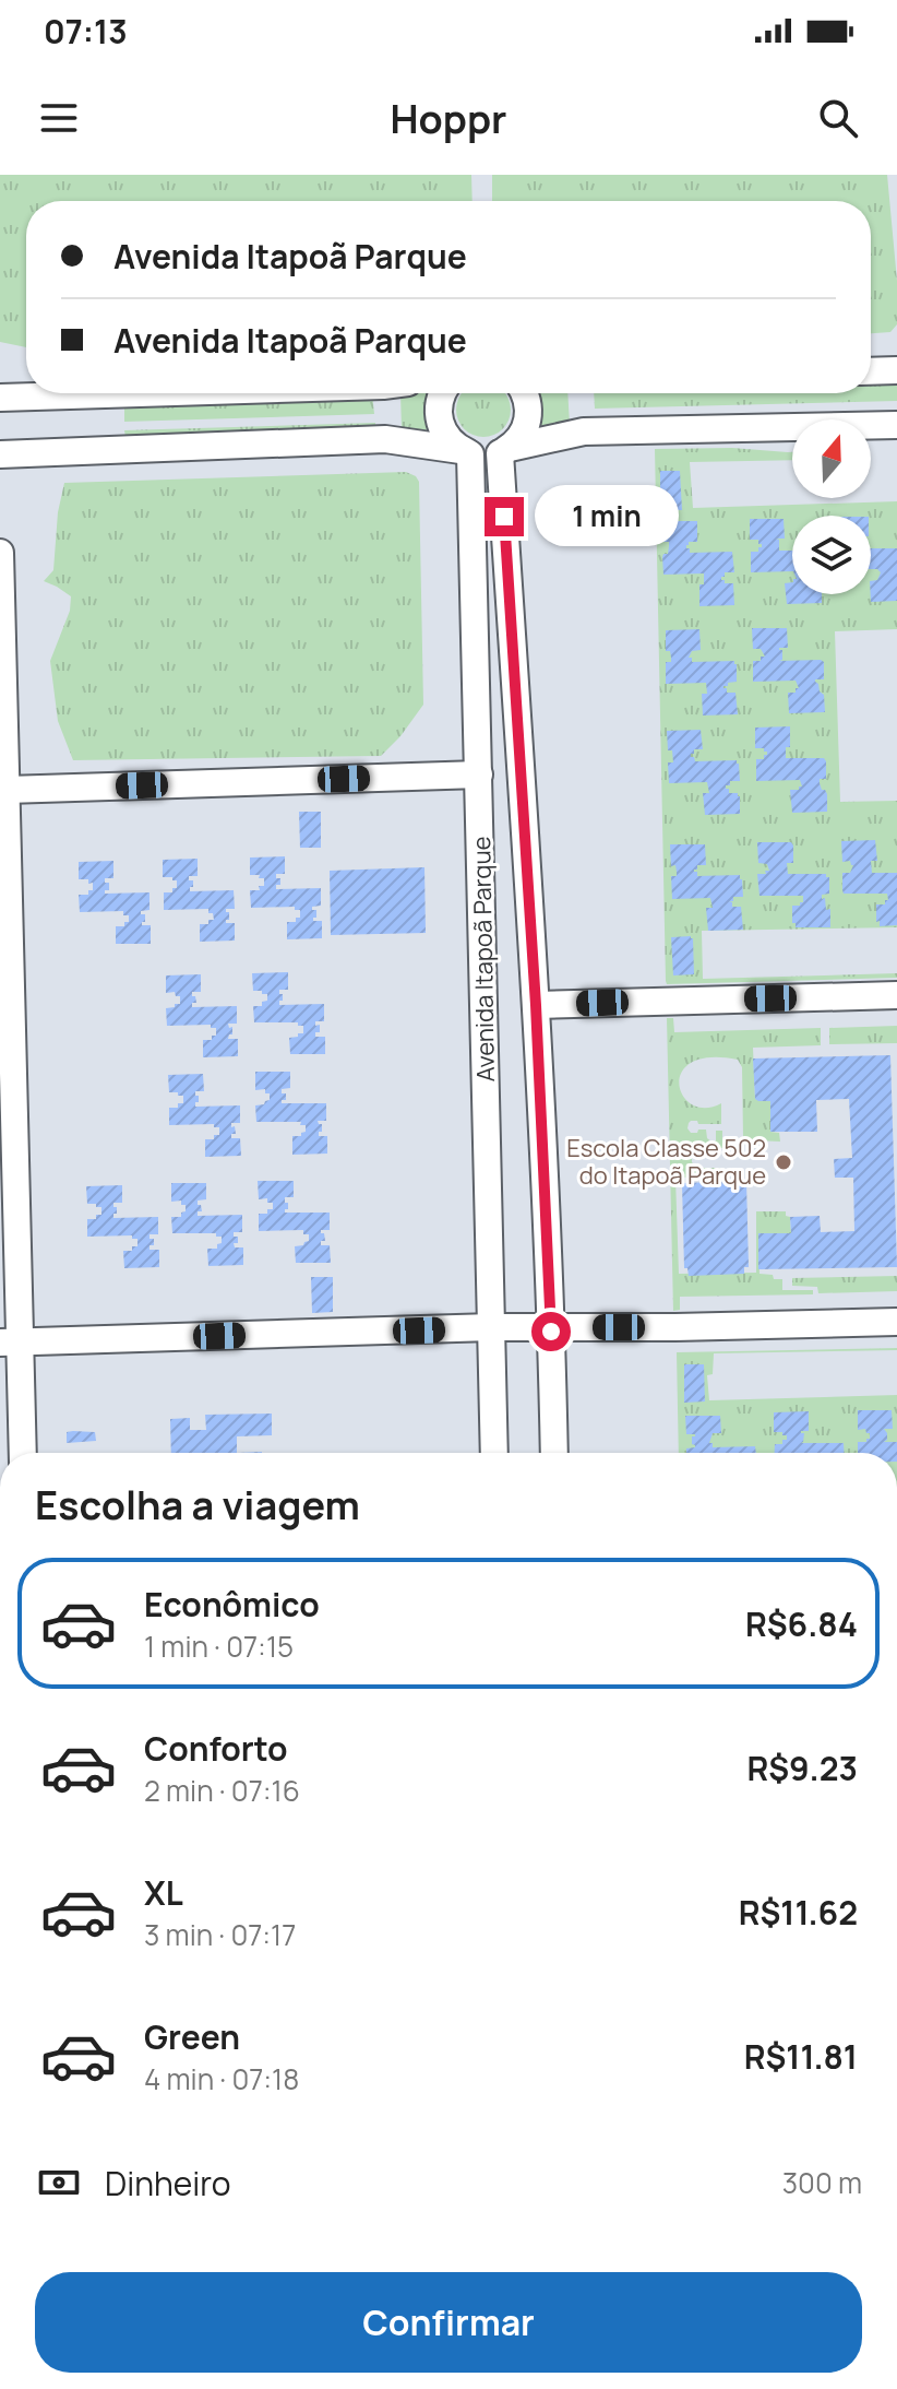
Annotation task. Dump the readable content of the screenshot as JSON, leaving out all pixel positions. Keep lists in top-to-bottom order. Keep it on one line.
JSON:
{"streets":{"street":["Avenida Itapoã Parque"]},"places":["Escola Classe 502 do Itapoã Parque"],"north":"top","page":{"status":"07:13","header":"Hoppr","banner":["Avenida Itapoã Parque","Avenida Itapoã Parque"],"bubble":"1 min","heading":"Escolha a viagem","list":[{"name":"Econômico","note":"1 min · 07:15","value":"R$6.84"},{"name":"Conforto","note":"2 min · 07:16","value":"R$9.23"},{"name":"XL","note":"3 min · 07:17","value":"R$11.62"},{"name":"Green","note":"4 min · 07:18","value":"R$11.81"}],"pay":["Dinheiro","300 m"],"buttons":"Confirmar"}}
